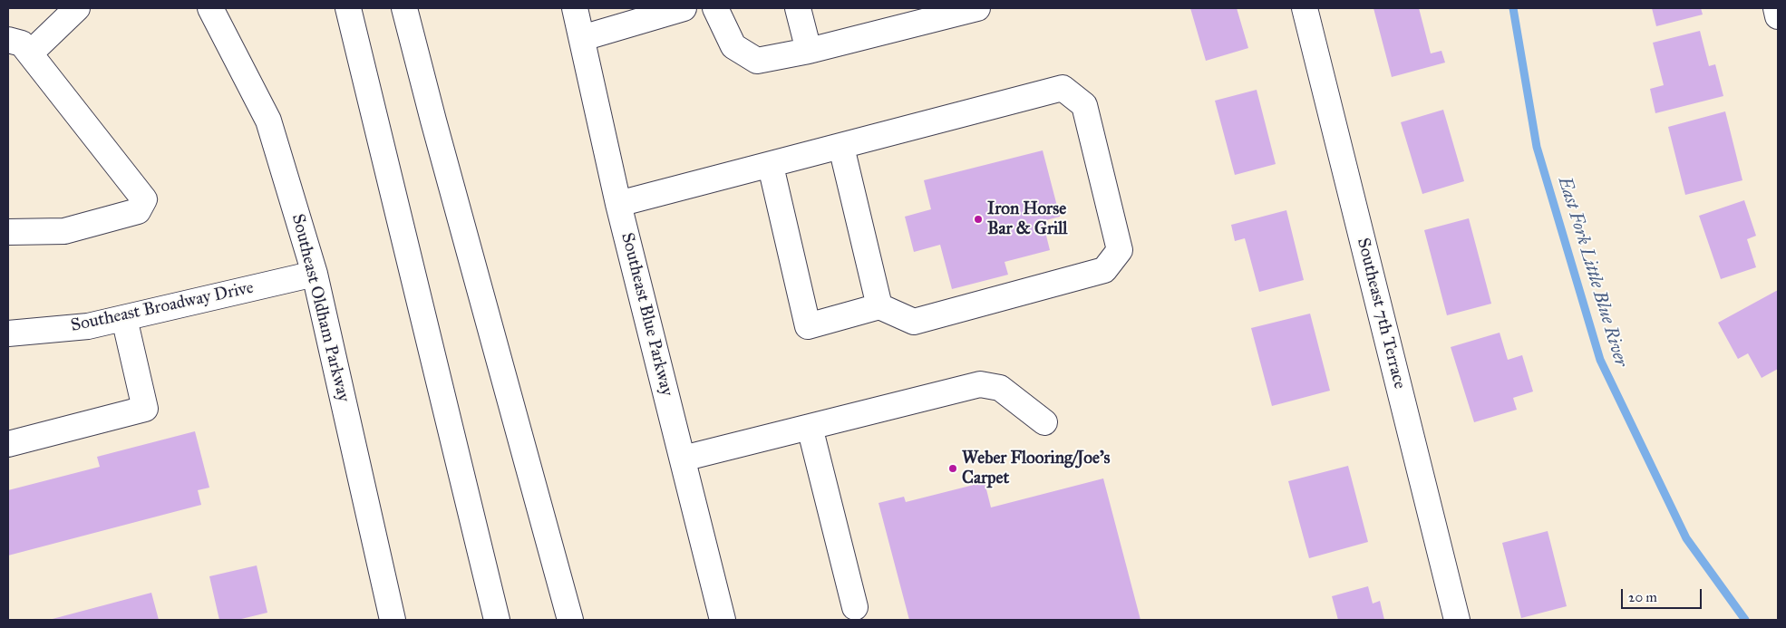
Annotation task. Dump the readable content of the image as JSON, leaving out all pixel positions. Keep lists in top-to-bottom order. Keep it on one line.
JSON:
{"streets":{"main road":["Southeast Broadway Drive","Southeast Oldham Parkway","Southeast 7th Terrace","Southeast Blue Parkway"]},"crossings":[["Southeast Broadway Drive","Southeast Oldham Parkway"]],"water":["East Fork Little Blue River"],"places":["Iron Horse Bar & Grill","Weber Flooring/Joe's Carpet"],"scale_bar":"20 m"}
